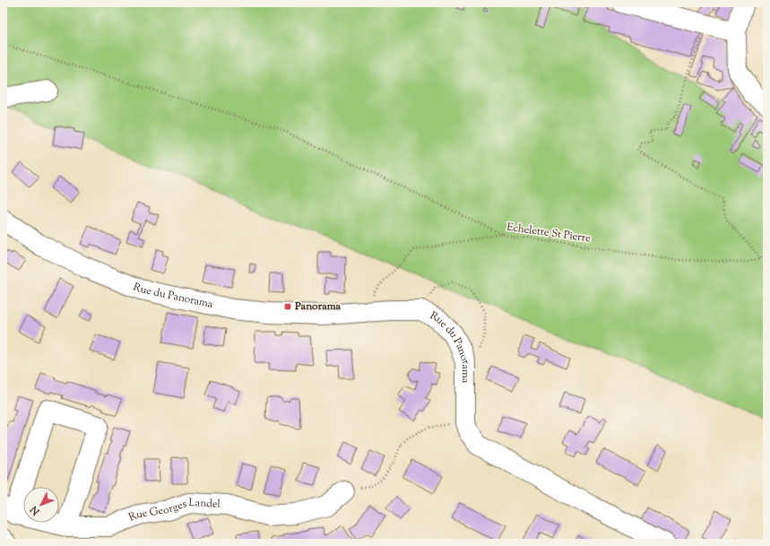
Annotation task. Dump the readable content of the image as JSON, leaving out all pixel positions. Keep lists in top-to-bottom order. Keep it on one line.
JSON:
{"streets":{"street":["Rue du Panorama","Rue Georges Landel"],"path":["Echelette St Pierre"]},"crossings":[["Echelette St Pierre","Rue du Panorama"]],"places":{"transit":["Panorama"]},"north":"bottom left"}
